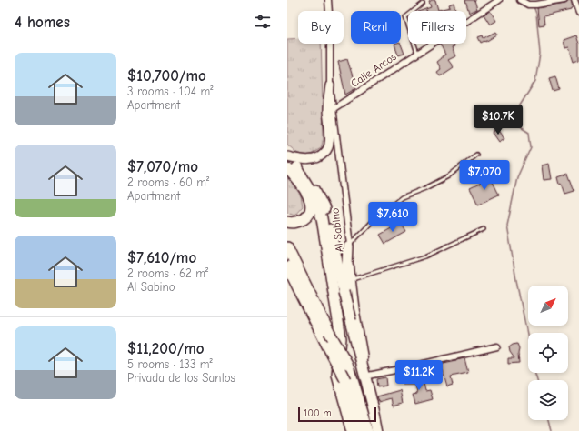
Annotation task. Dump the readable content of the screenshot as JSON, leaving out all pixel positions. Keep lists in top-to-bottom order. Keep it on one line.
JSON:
{"streets":{"street":["Calle Arcos","Al Sabino"]},"crossings":[["Calle Arcos","Al Sabino"]],"scale_bar":"100 m","north":"top right","page":{"heading":"4 homes","chip":["Buy","Rent","Filters"],"list":[{"name":"$10,700/mo","note":"3 rooms · 104 m² · Apartment"},{"name":"$7,070/mo","note":"2 rooms · 60 m² · Apartment"},{"name":"$7,610/mo","note":"2 rooms · 62 m² · Al Sabino"},{"name":"$11,200/mo","note":"5 rooms · 133 m² · Privada de los Santos"}],"price":["$10.7K","$7,070","$7,610","$11.2K"],"scale":"100 m"}}
